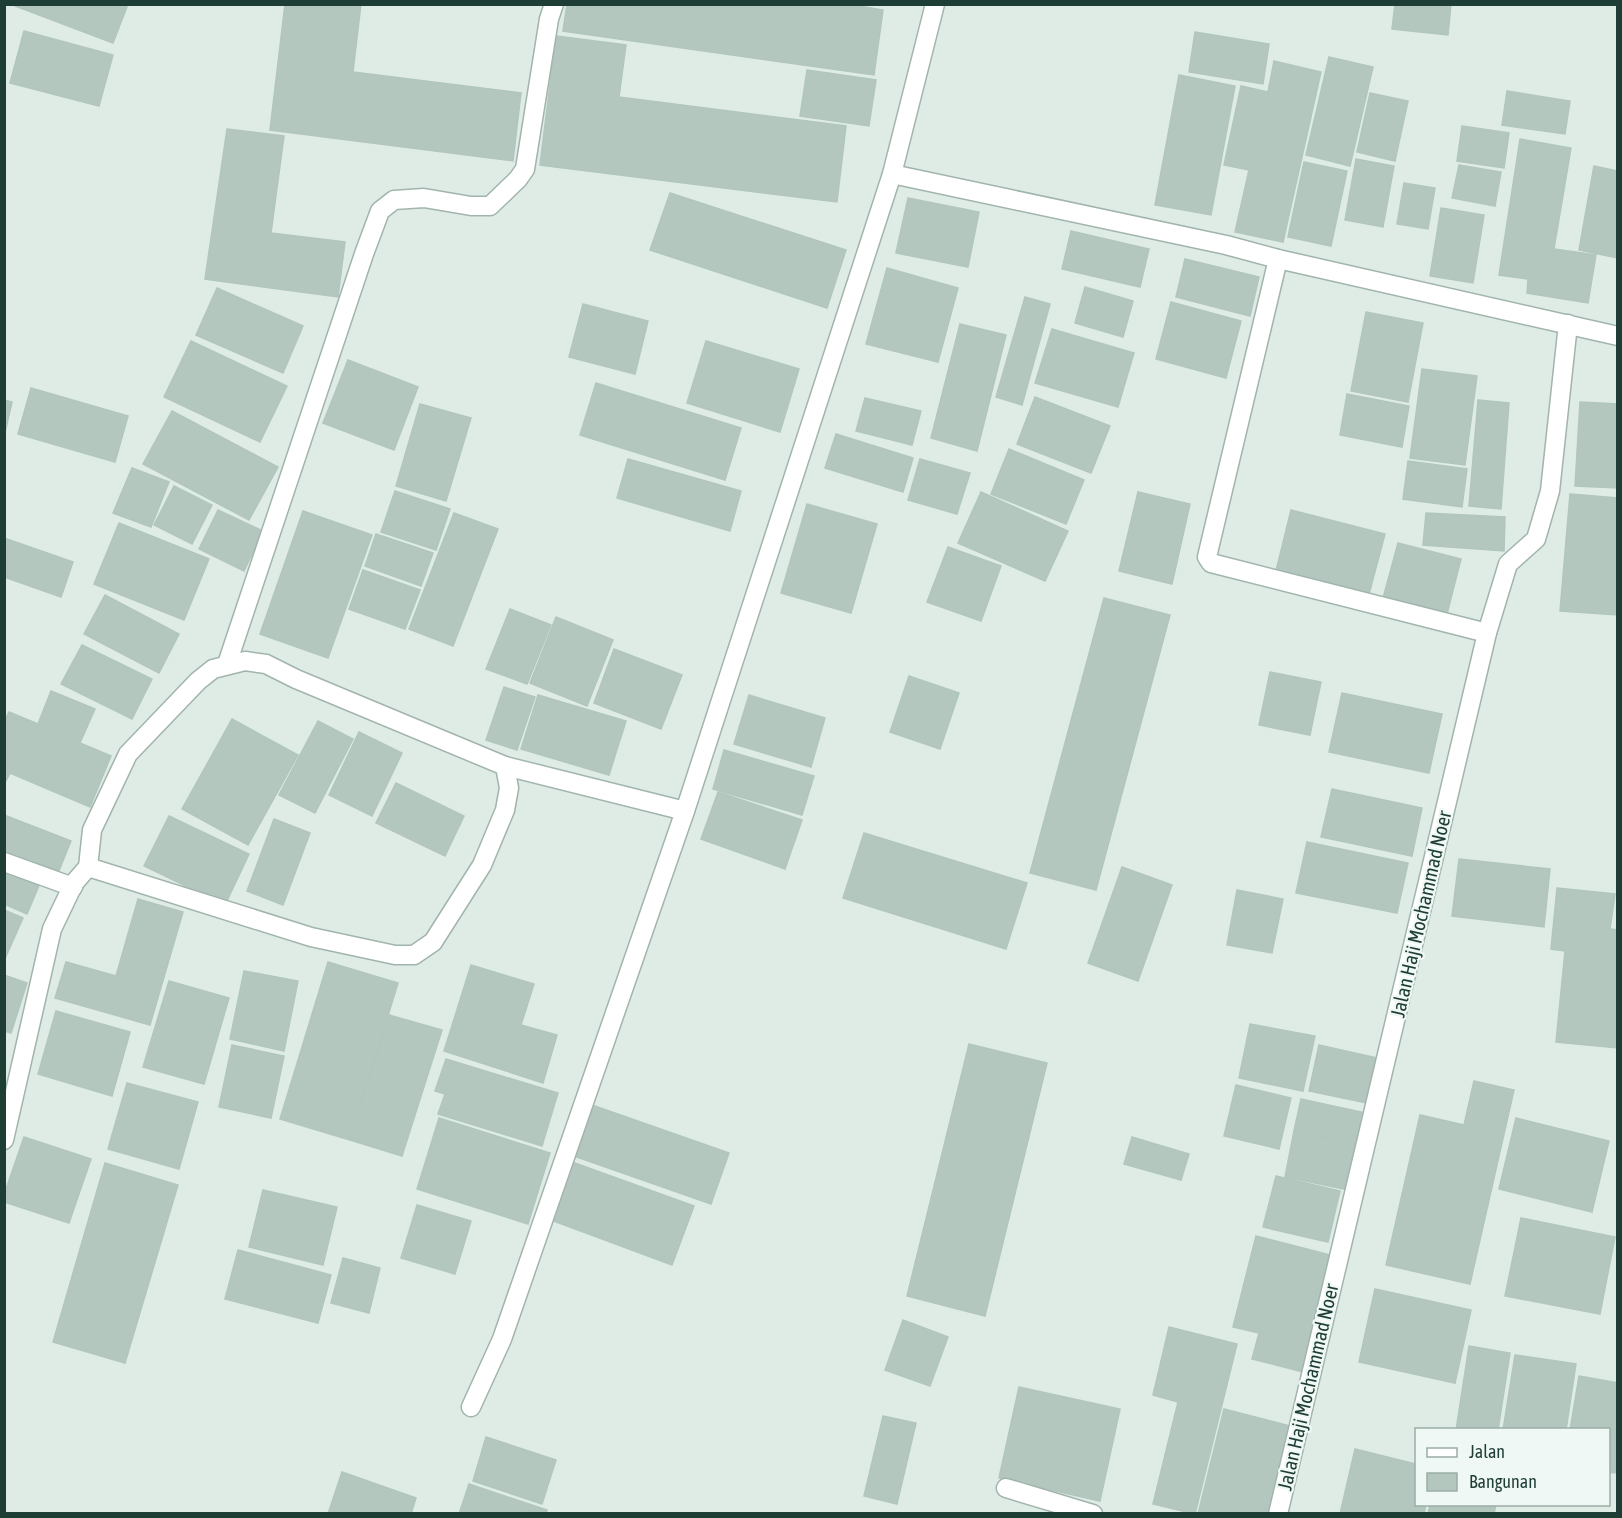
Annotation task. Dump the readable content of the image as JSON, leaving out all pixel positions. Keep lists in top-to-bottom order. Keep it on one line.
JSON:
{"streets":{"street":["Jalan Haji Mochammad Noer"]},"legend":["Jalan","Bangunan"]}
